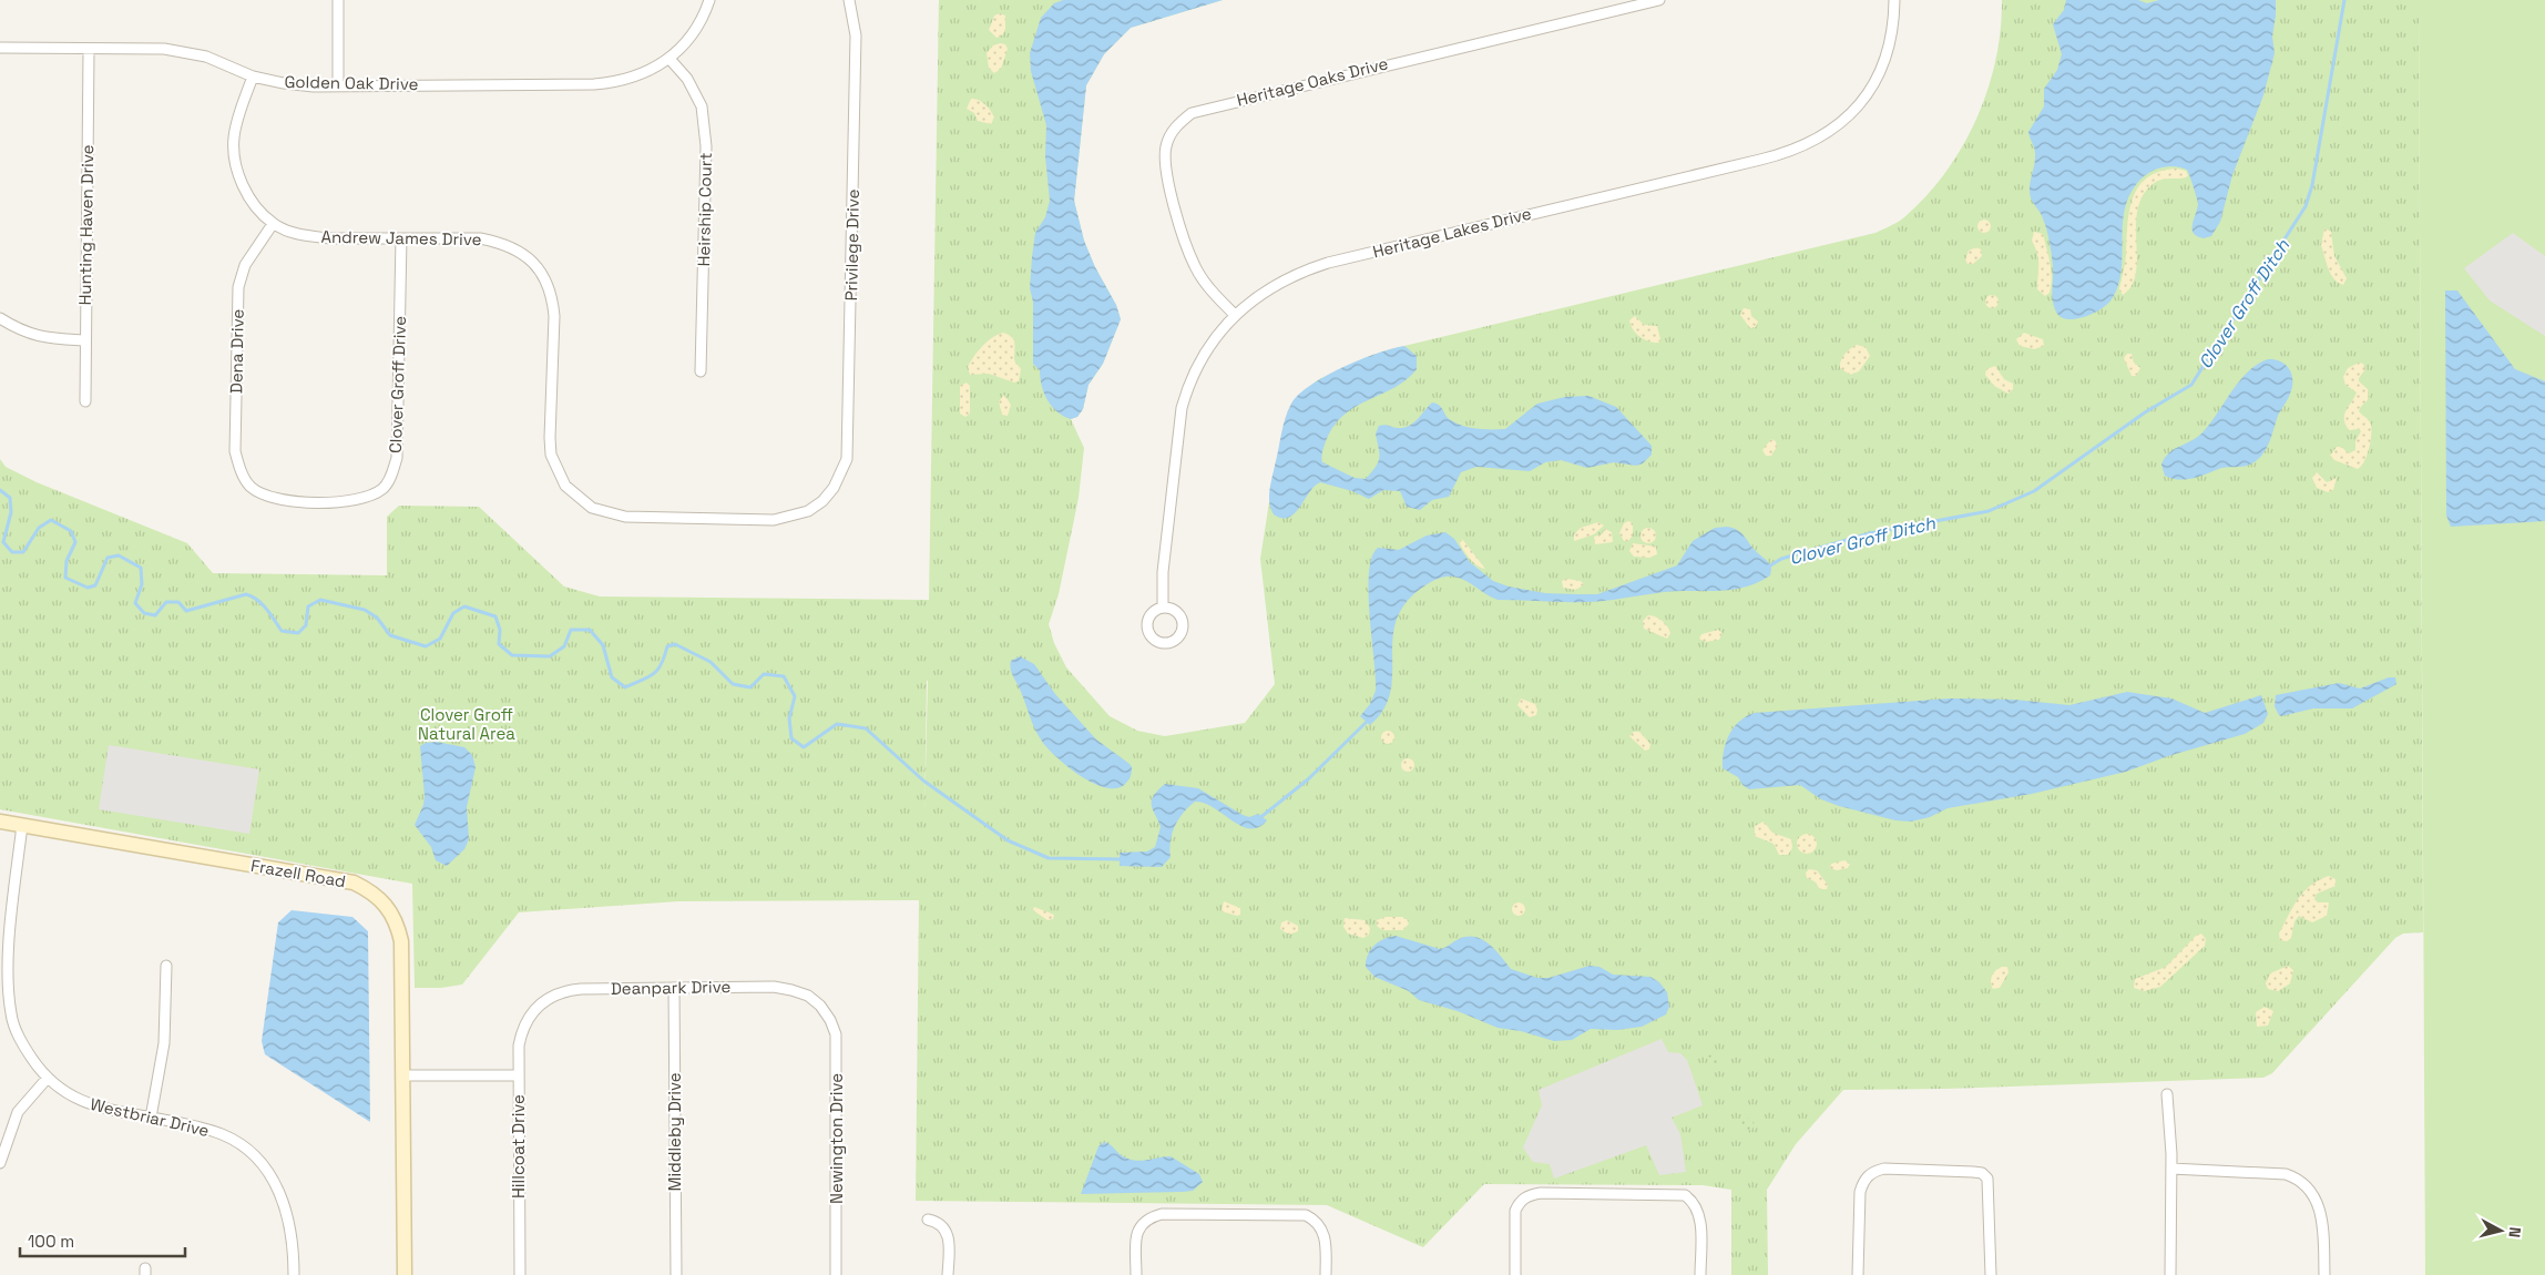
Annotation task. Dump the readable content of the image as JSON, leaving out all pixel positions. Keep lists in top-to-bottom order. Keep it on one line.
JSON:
{"streets":{"street":["Heritage Oaks Drive","Golden Oak Drive","Heirship Court","Hunting Haven Drive","Heritage Lakes Drive","Andrew James Drive","Privilege Drive","Dena Drive","Clover Groff Drive","Frazell Road","Deanpark Drive","Westbriar Drive","Middleby Drive","Newington Drive","Hillcoat Drive"]},"crossings":[["Heritage Oaks Drive","Heritage Lakes Drive"],["Golden Oak Drive","Heirship Court"],["Golden Oak Drive","Hunting Haven Drive"],["Golden Oak Drive","Andrew James Drive"],["Andrew James Drive","Privilege Drive"],["Andrew James Drive","Dena Drive"],["Andrew James Drive","Clover Groff Drive"],["Dena Drive","Clover Groff Drive"],["Frazell Road","Westbriar Drive"],["Deanpark Drive","Middleby Drive"],["Deanpark Drive","Newington Drive"],["Deanpark Drive","Hillcoat Drive"]],"water":["Clover Groff Ditch"],"parks":["Clover Groff Natural Area"],"scale_bar":"100 m","north":"right"}
